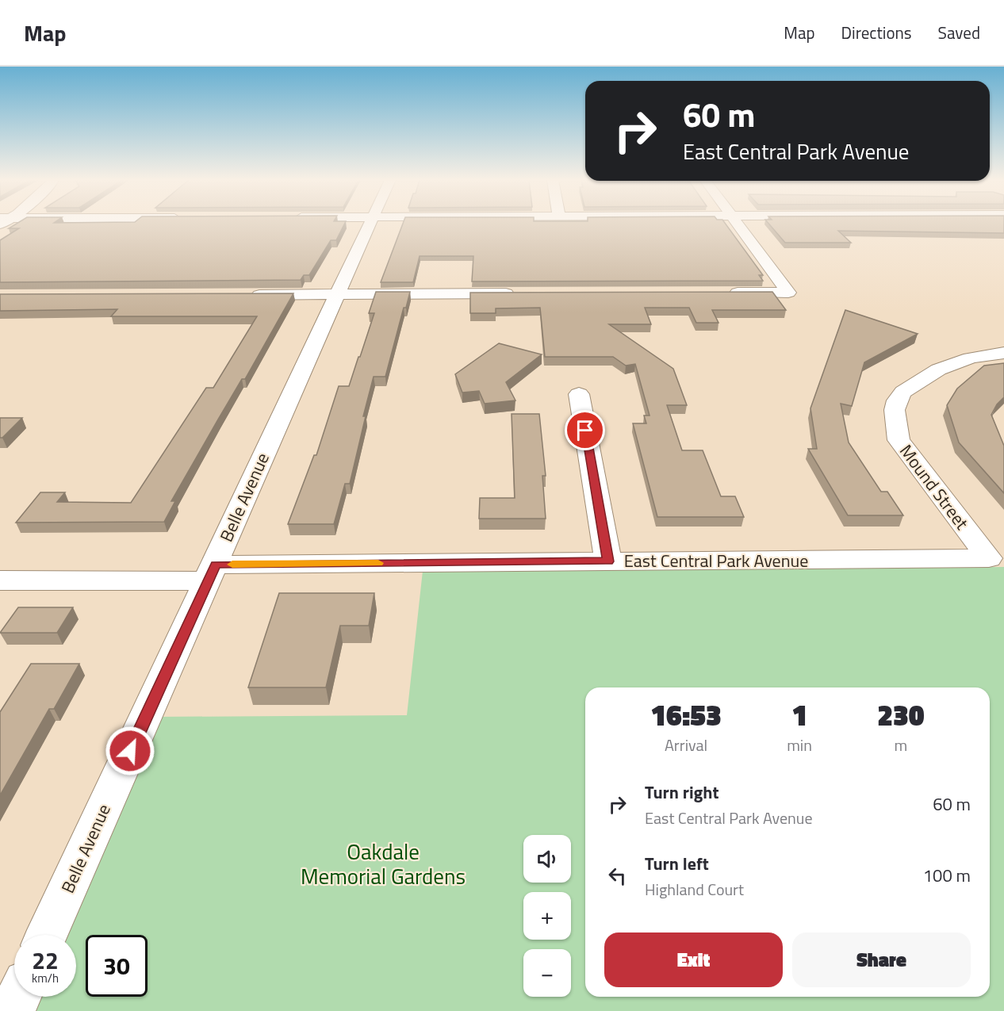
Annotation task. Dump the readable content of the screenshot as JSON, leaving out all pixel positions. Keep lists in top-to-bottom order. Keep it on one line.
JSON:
{"streets":{"street":["Mound Street","Belle Avenue","East Central Park Avenue"]},"crossings":[["Mound Street","East Central Park Avenue"],["Belle Avenue","East Central Park Avenue"]],"parks":["Oakdale Memorial Gardens"],"page":{"header":"Map","nav":["Map","Directions","Saved"],"turn":["60 m","East Central Park Avenue"],"eta":["16:53","Arrival","1","min","230","m"],"list":[{"name":"Turn right","note":"East Central Park Avenue","value":"60 m"},{"name":"Turn left","note":"Highland Court","value":"100 m"}],"map_buttons":["+","−"],"buttons":["Exit","Share"],"speed":"22 km/h","limit":"30"}}
